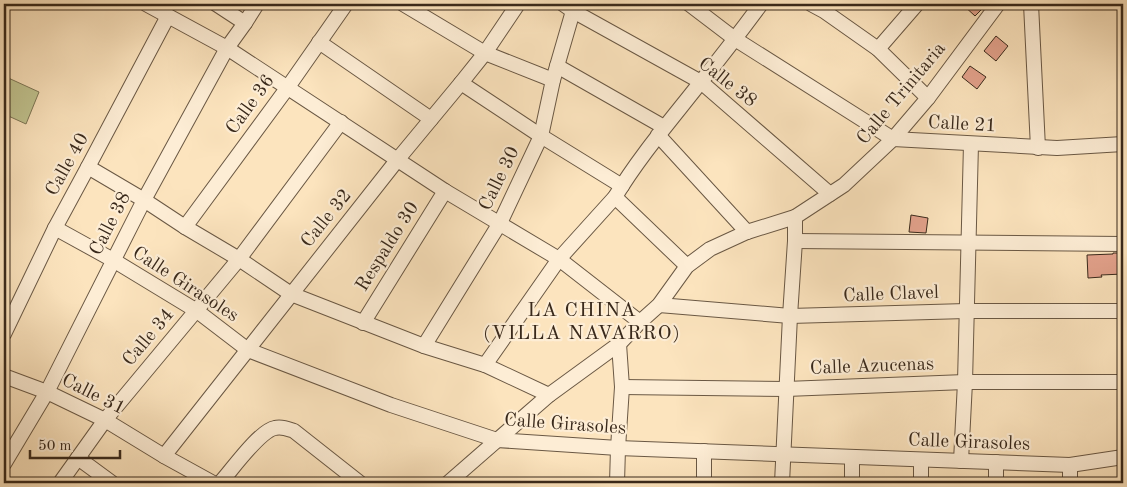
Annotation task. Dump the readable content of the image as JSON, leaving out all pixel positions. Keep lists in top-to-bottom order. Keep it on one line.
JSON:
{"streets":{"street":["Calle 38","Calle Trinitaria","Calle 36","Calle 21","Calle 40","Calle 30","Calle 32","Respaldo 30","Calle Girasoles","Calle Clavel","Calle 34","Calle Azucenas","Calle 31"]},"crossings":[["Calle 38","Calle Trinitaria"],["Calle 38","Calle 30"],["Calle 38","Calle Girasoles"],["Calle 38","Calle 31"],["Calle Trinitaria","Calle 21"],["Calle Trinitaria","Calle Girasoles"],["Calle Trinitaria","Calle Clavel"],["Calle 40","Calle Girasoles"],["Calle 32","Calle Girasoles"],["Calle 32","Calle 31"],["Calle Girasoles","Calle 34"],["Calle 34","Calle 31"]],"districts":["LA CHINA (VILLA NAVARRO)"],"scale_bar":"50 m"}
